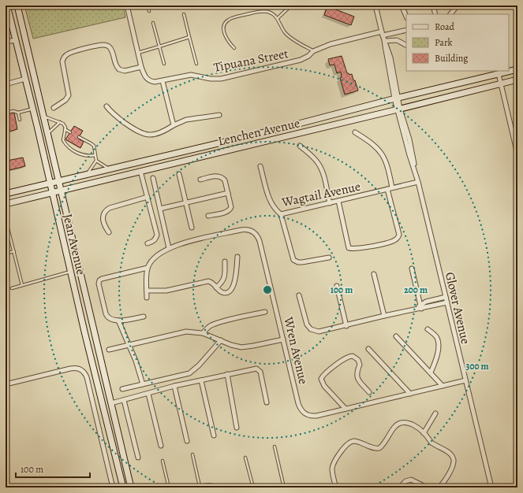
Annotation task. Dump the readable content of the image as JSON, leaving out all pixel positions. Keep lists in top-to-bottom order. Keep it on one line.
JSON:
{"streets":{"main road":["Lenchen Avenue","Jean Avenue"],"street":["Tipuana Street","Wagtail Avenue","Glover Avenue","Wren Avenue"]},"crossings":[["Tipuana Street","Glover Avenue"],["Lenchen Avenue","Jean Avenue"],["Lenchen Avenue","Glover Avenue"],["Wagtail Avenue","Glover Avenue"],["Glover Avenue","Wren Avenue"]],"legend":["Road","Park","Building"],"scale_bar":"100 m","rings":["100 m","200 m","300 m"]}
